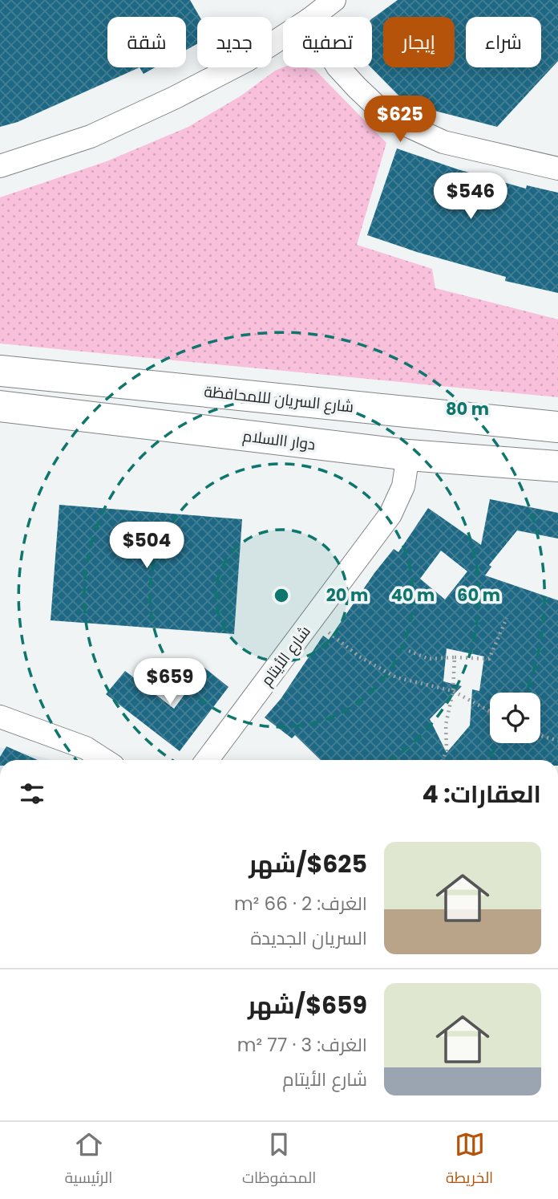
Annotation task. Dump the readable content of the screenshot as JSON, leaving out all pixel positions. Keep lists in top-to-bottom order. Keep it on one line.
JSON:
{"streets":{"main road":["شارع السريان لللمحافظة","دوار االسلام"],"street":["شارع الأيتام"]},"crossings":[["دوار االسلام","شارع الأيتام"]],"page":{"chip":["شراء","إيجار","تصفية","جديد","شقة"],"price":["$625","$546","$504","$659"],"heading":"العقارات: 4","list":[{"name":"$625/شهر","note":"الغرف: 2 · 66 m² · السريان الجديدة"},{"name":"$659/شهر","note":"الغرف: 3 · 77 m² · شارع الأيتام"}],"tabs":["الخريطة","المحفوظات","الرئيسية"]},"rings":["80 m","20 m","40 m","60 m"]}
